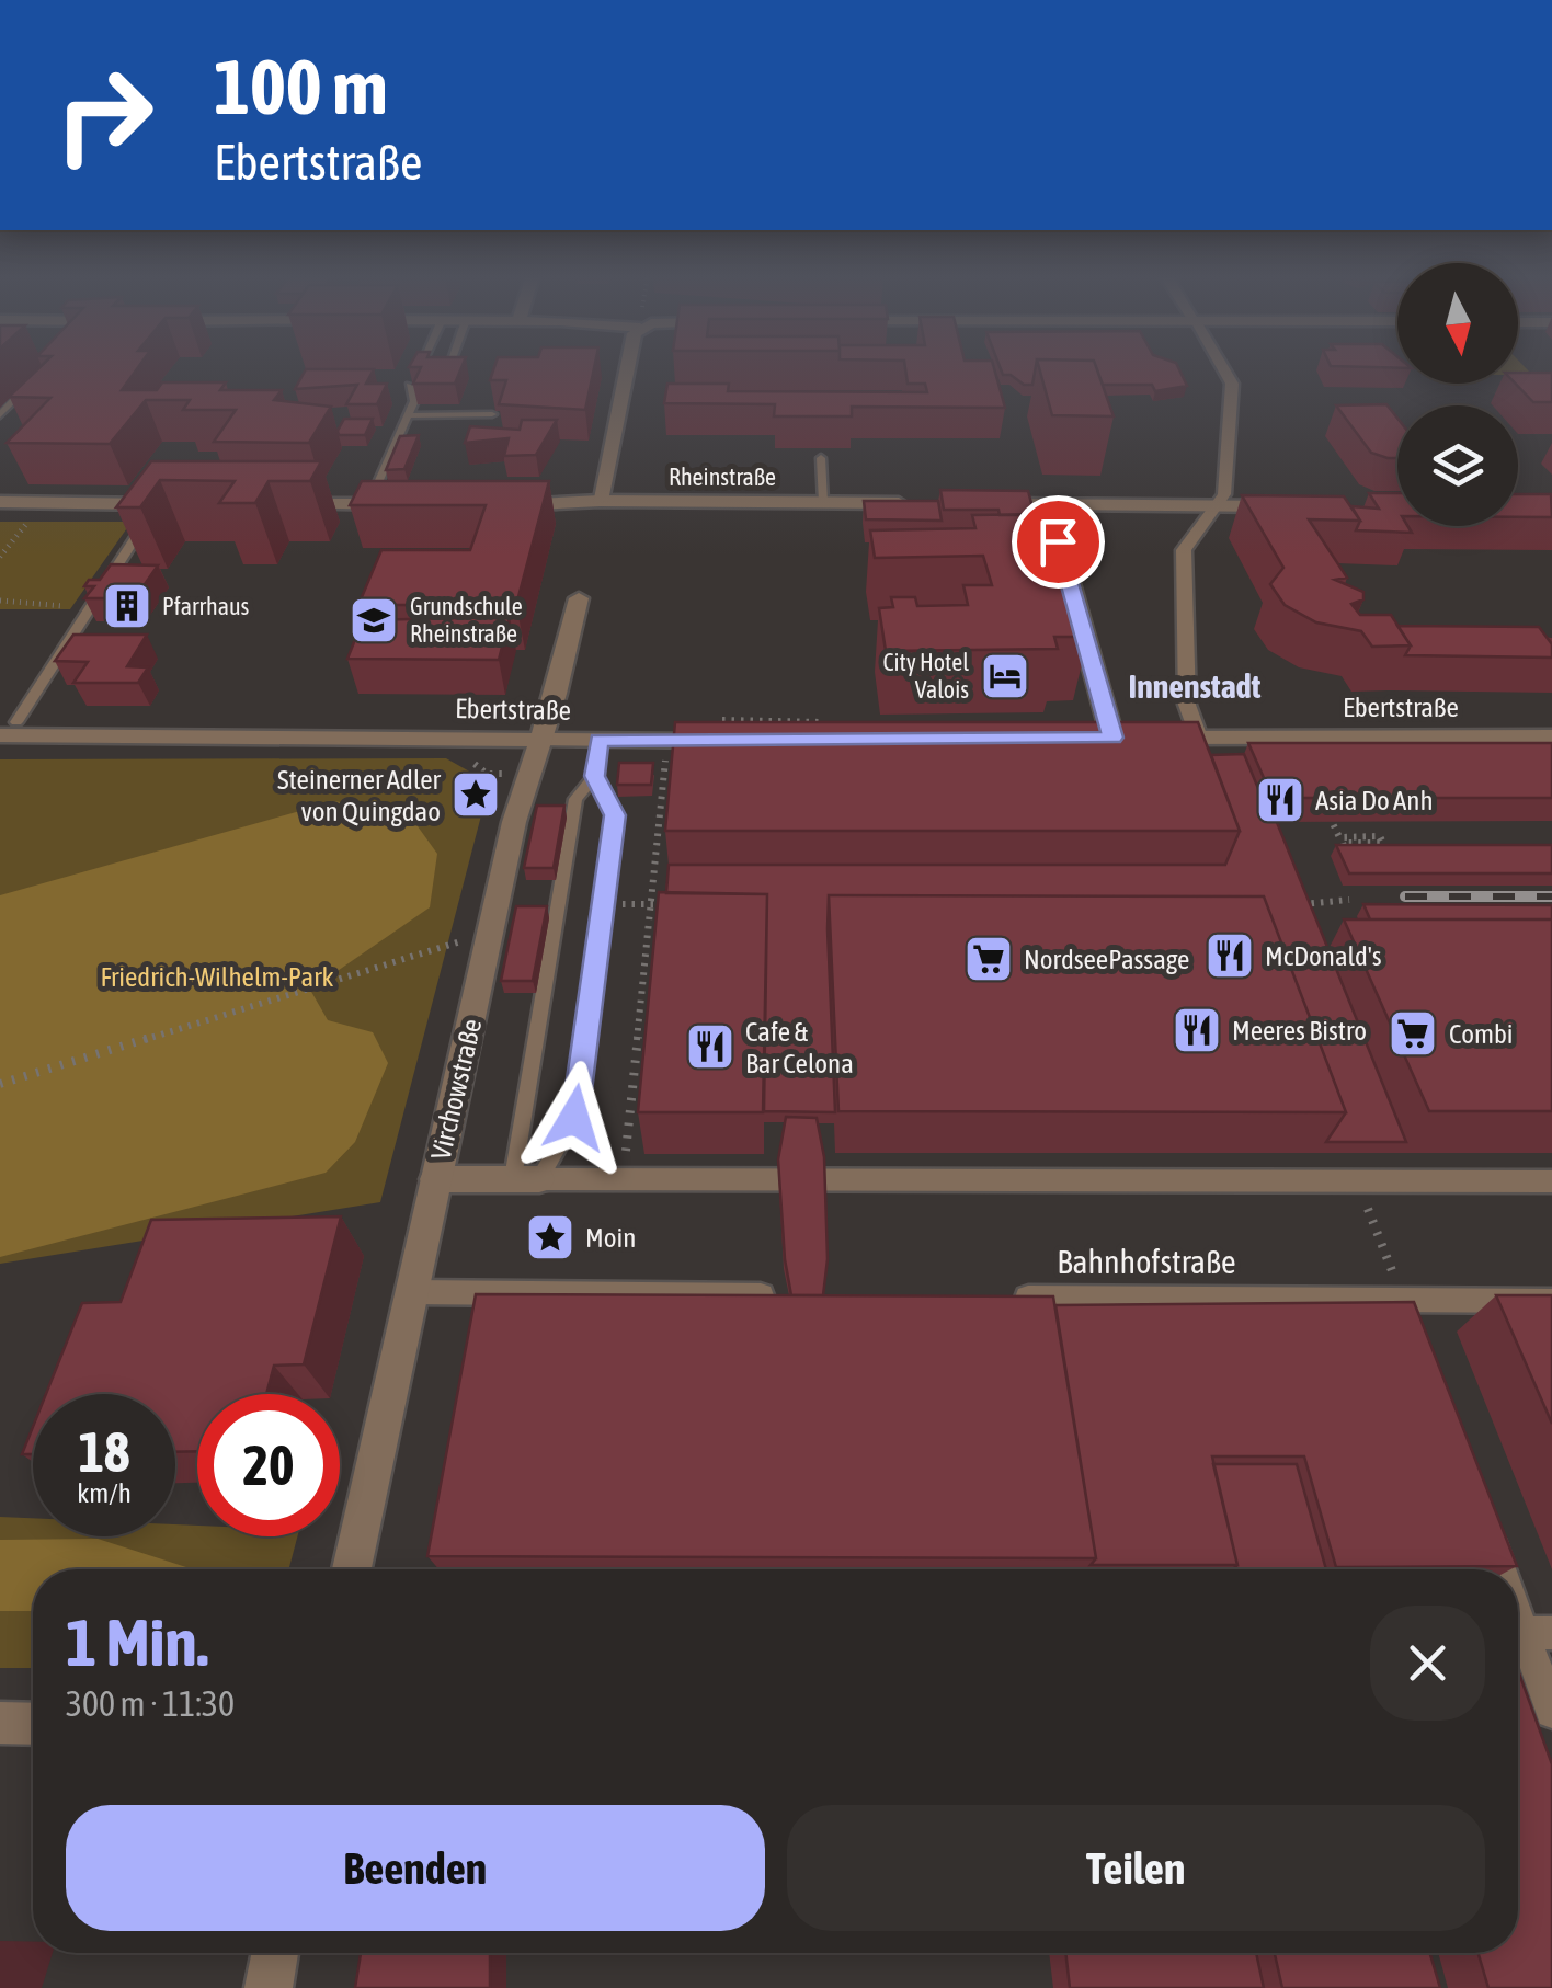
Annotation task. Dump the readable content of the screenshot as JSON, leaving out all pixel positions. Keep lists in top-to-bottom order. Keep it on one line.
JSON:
{"streets":{"street":["Rheinstraße","Ebertstraße","Virchowstraße","Bahnhofstraße"]},"crossings":[["Ebertstraße","Virchowstraße"]],"districts":["Innenstadt"],"parks":["Friedrich-Wilhelm-Park"],"places":{"building":["Pfarrhaus"],"school or university":["Grundschule Rheinstraße"],"hotel":["City Hotel Valois"],"place":["Steinerner Adler von Quingdao","Moin"],"restaurant":["Asia Do Anh","McDonald's","Meeres Bistro","Cafe & Bar Celona"],"supermarket":["NordseePassage","Combi"]},"north":"bottom","page":{"turn":["100 m","Ebertstraße"],"speed":"18 km/h","limit":"20","heading":["1 Min.","300 m · 11:30"],"buttons":["Beenden","Teilen"]}}
